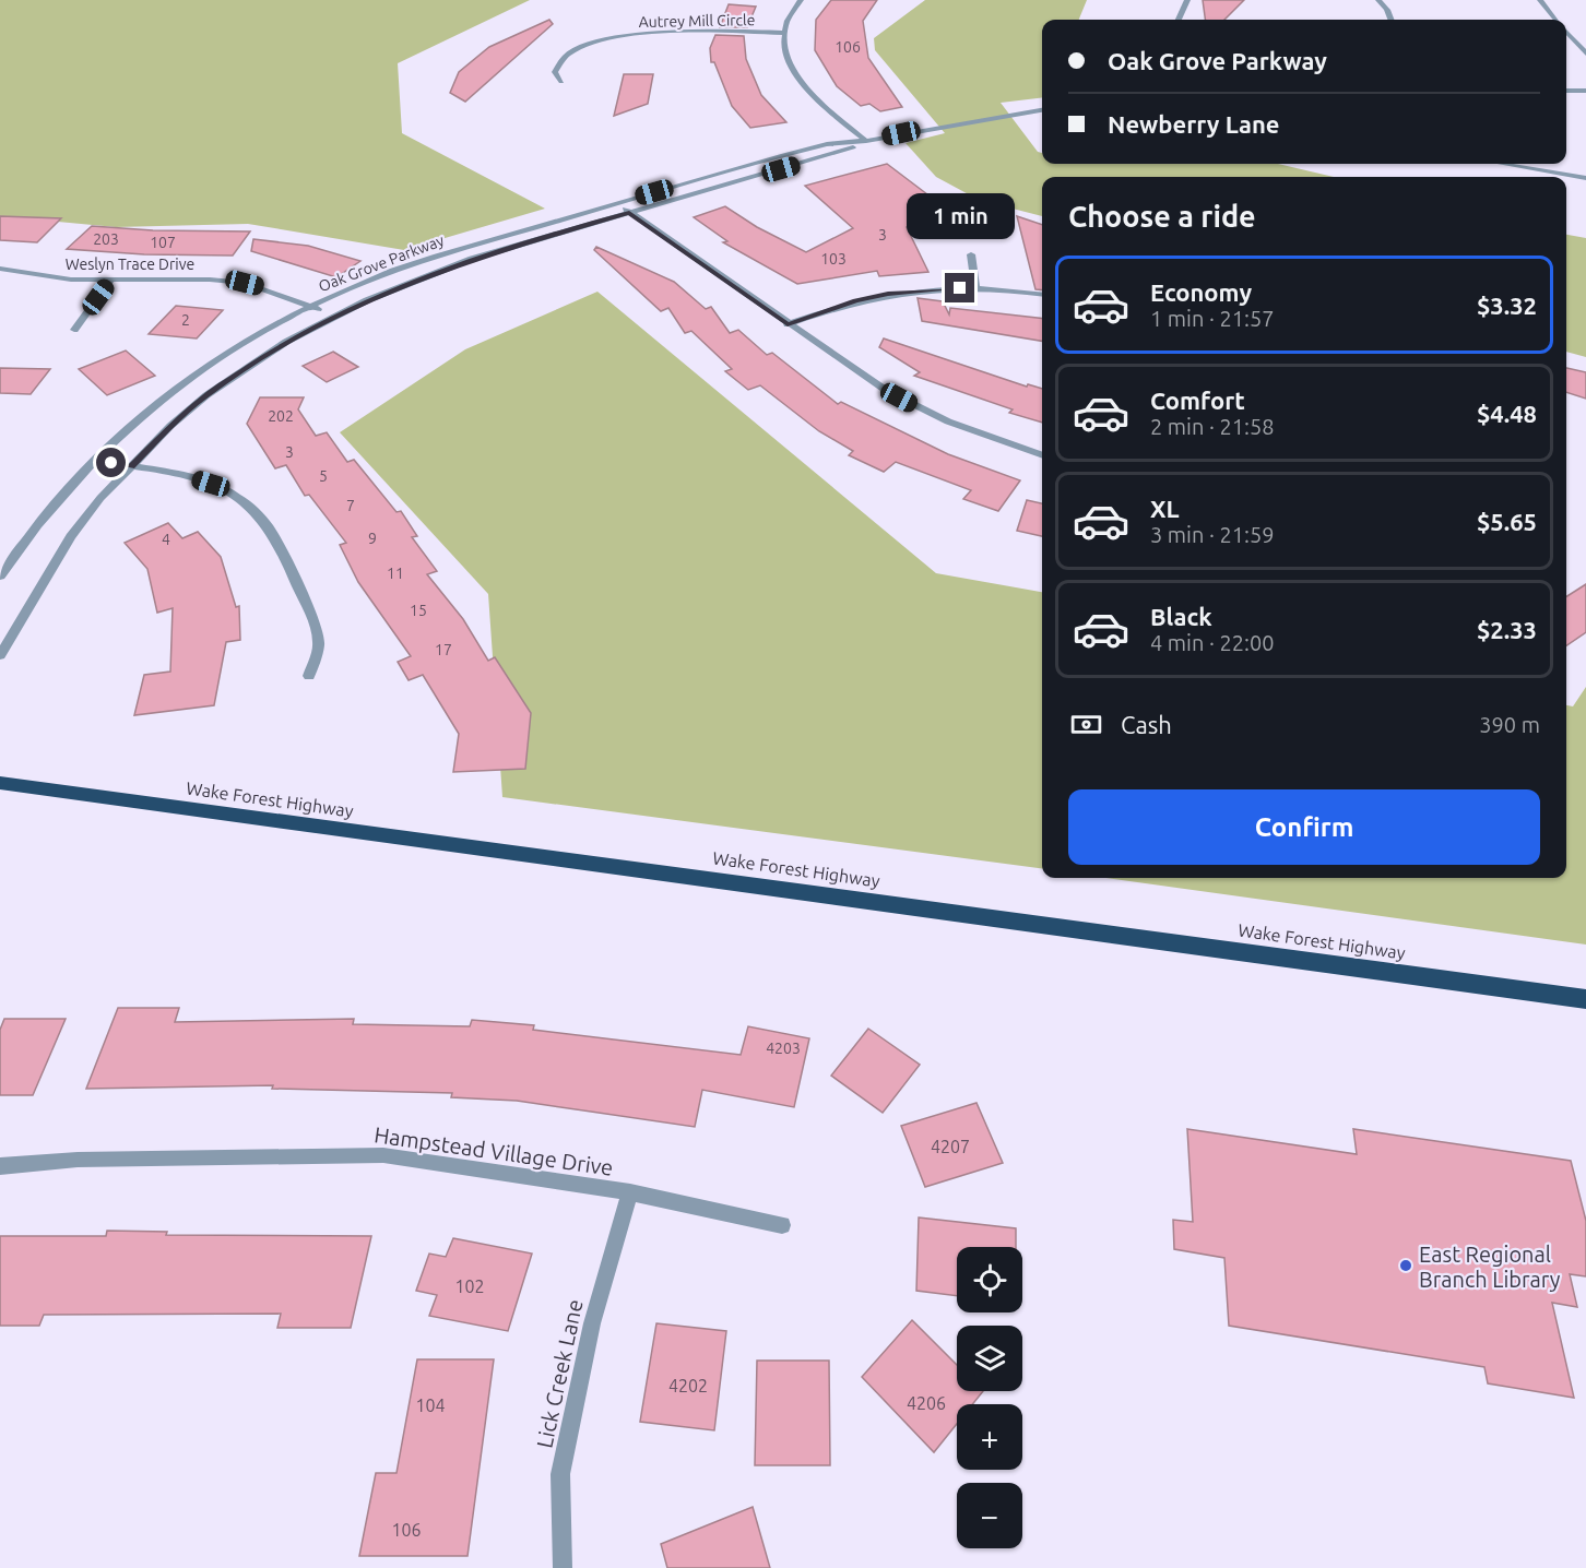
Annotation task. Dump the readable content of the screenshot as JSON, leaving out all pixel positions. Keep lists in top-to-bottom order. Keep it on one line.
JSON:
{"streets":{"highway":["Wake Forest Highway"],"street":["Autrey Mill Circle","Oak Grove Parkway","Weslyn Trace Drive","Hampstead Village Drive","Lick Creek Lane"]},"crossings":[["Oak Grove Parkway","Weslyn Trace Drive"],["Hampstead Village Drive","Lick Creek Lane"]],"places":["East Regional Branch Library"],"house_numbers":["106","3","203","107","103","2","202","3","5","7","9","4","11","15","17","4203","4207","102","4202","4206","104","106"],"page":{"banner":["Oak Grove Parkway","Newberry Lane"],"heading":"Choose a ride","bubble":"1 min","list":[{"name":"Economy","note":"1 min · 21:57","value":"$3.32"},{"name":"Comfort","note":"2 min · 21:58","value":"$4.48"},{"name":"XL","note":"3 min · 21:59","value":"$5.65"},{"name":"Black","note":"4 min · 22:00","value":"$2.33"}],"pay":["Cash","390 m"],"buttons":"Confirm","map_buttons":["+","−"]}}
